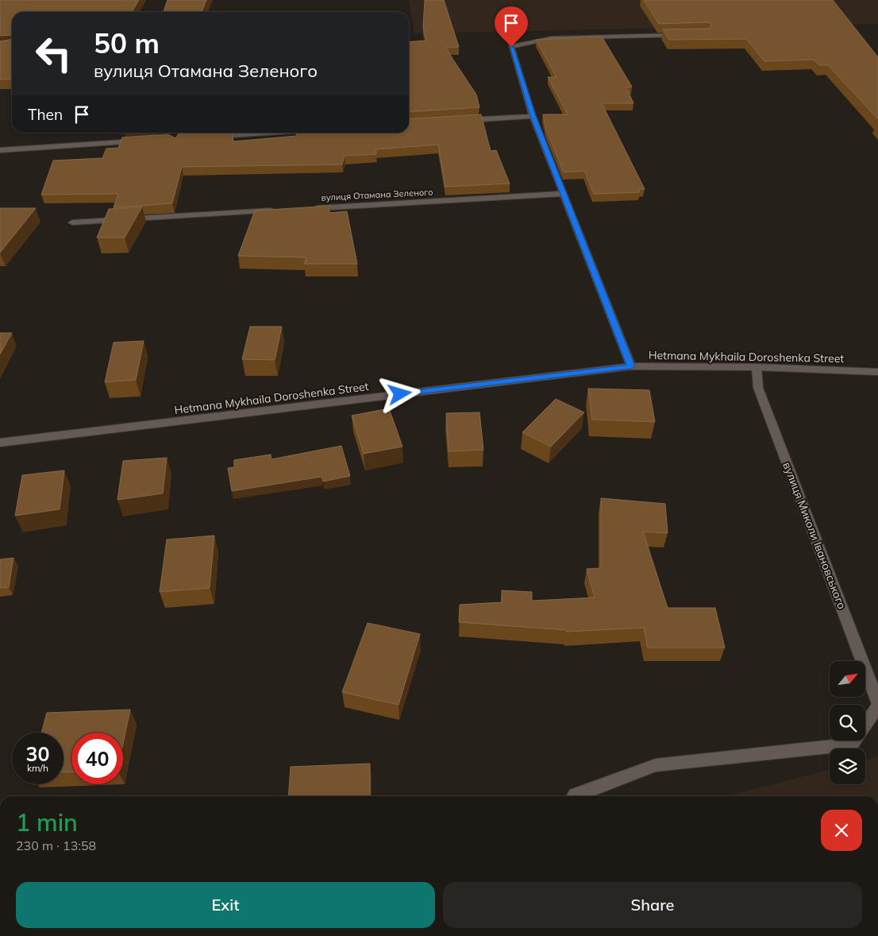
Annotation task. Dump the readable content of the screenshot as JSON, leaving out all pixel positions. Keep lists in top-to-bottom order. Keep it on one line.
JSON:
{"streets":{"street":["вулиця Отамана Зеленого","Hetmana Mykhaila Doroshenka Street","вулиця Миколи Івановського"]},"crossings":[["Hetmana Mykhaila Doroshenka Street","вулиця Миколи Івановського"]],"north":"top right","page":{"turn":["50 m","вулиця Отамана Зеленого"],"then":"Then","speed":"30 km/h","limit":"40","heading":["1 min","230 m · 13:58"],"buttons":["Exit","Share"]}}
